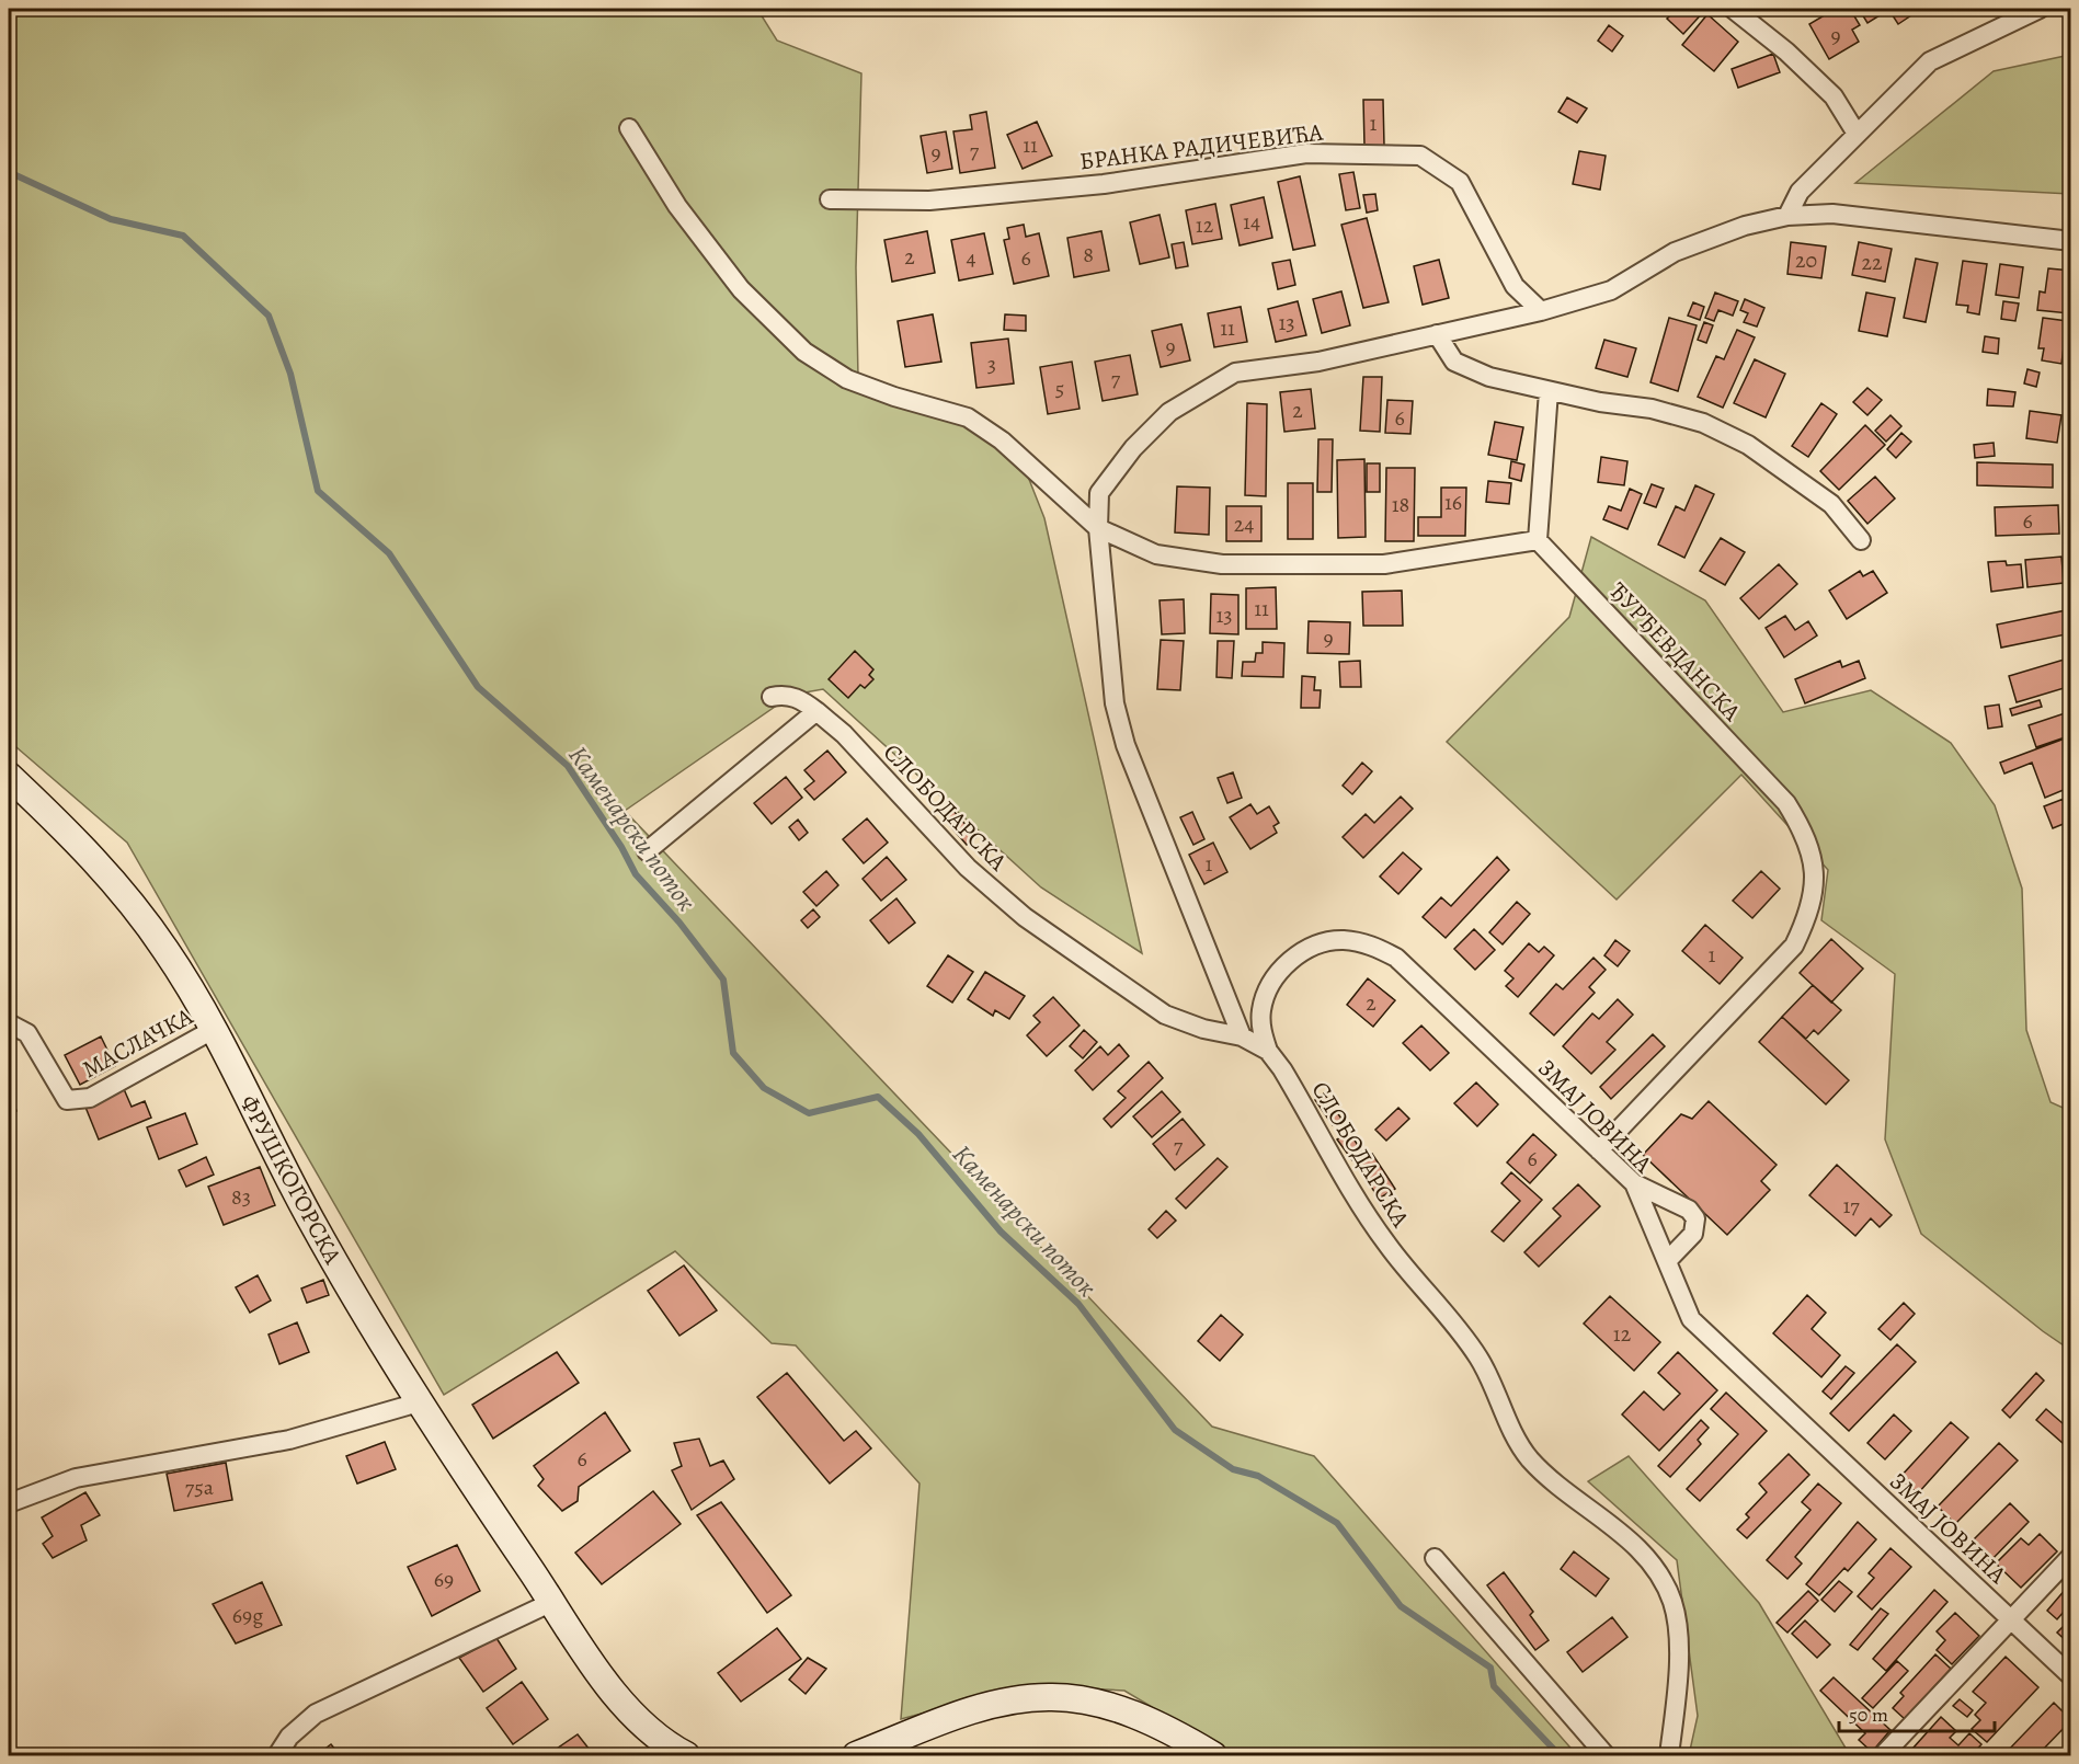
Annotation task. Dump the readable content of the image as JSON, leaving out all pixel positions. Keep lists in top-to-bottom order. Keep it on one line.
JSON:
{"streets":{"street":["БРАНКА РАДИЧЕВИЋА","ЂУРЂЕВДАНСКА","СЛОБОДАРСКА","МАСЛАЧКА","ЗМАЈ ЈОВИНА","ФРУШКОГОРСКА"]},"crossings":[["ЂУРЂЕВДАНСКА","ЗМАЈ ЈОВИНА"],["СЛОБОДАРСКА","ЗМАЈ ЈОВИНА"],["МАСЛАЧКА","ФРУШКОГОРСКА"]],"water":["Каменарски поток"],"house_numbers":["9","1","11","7","9","14","12","8","2","4","6","20","22","13","11","9","3","7","5","2","6","16","18","6","24","11","13","9","1","1","2","7","6","83","17","12","6","75a","69","69g"],"scale_bar":"50 m"}
